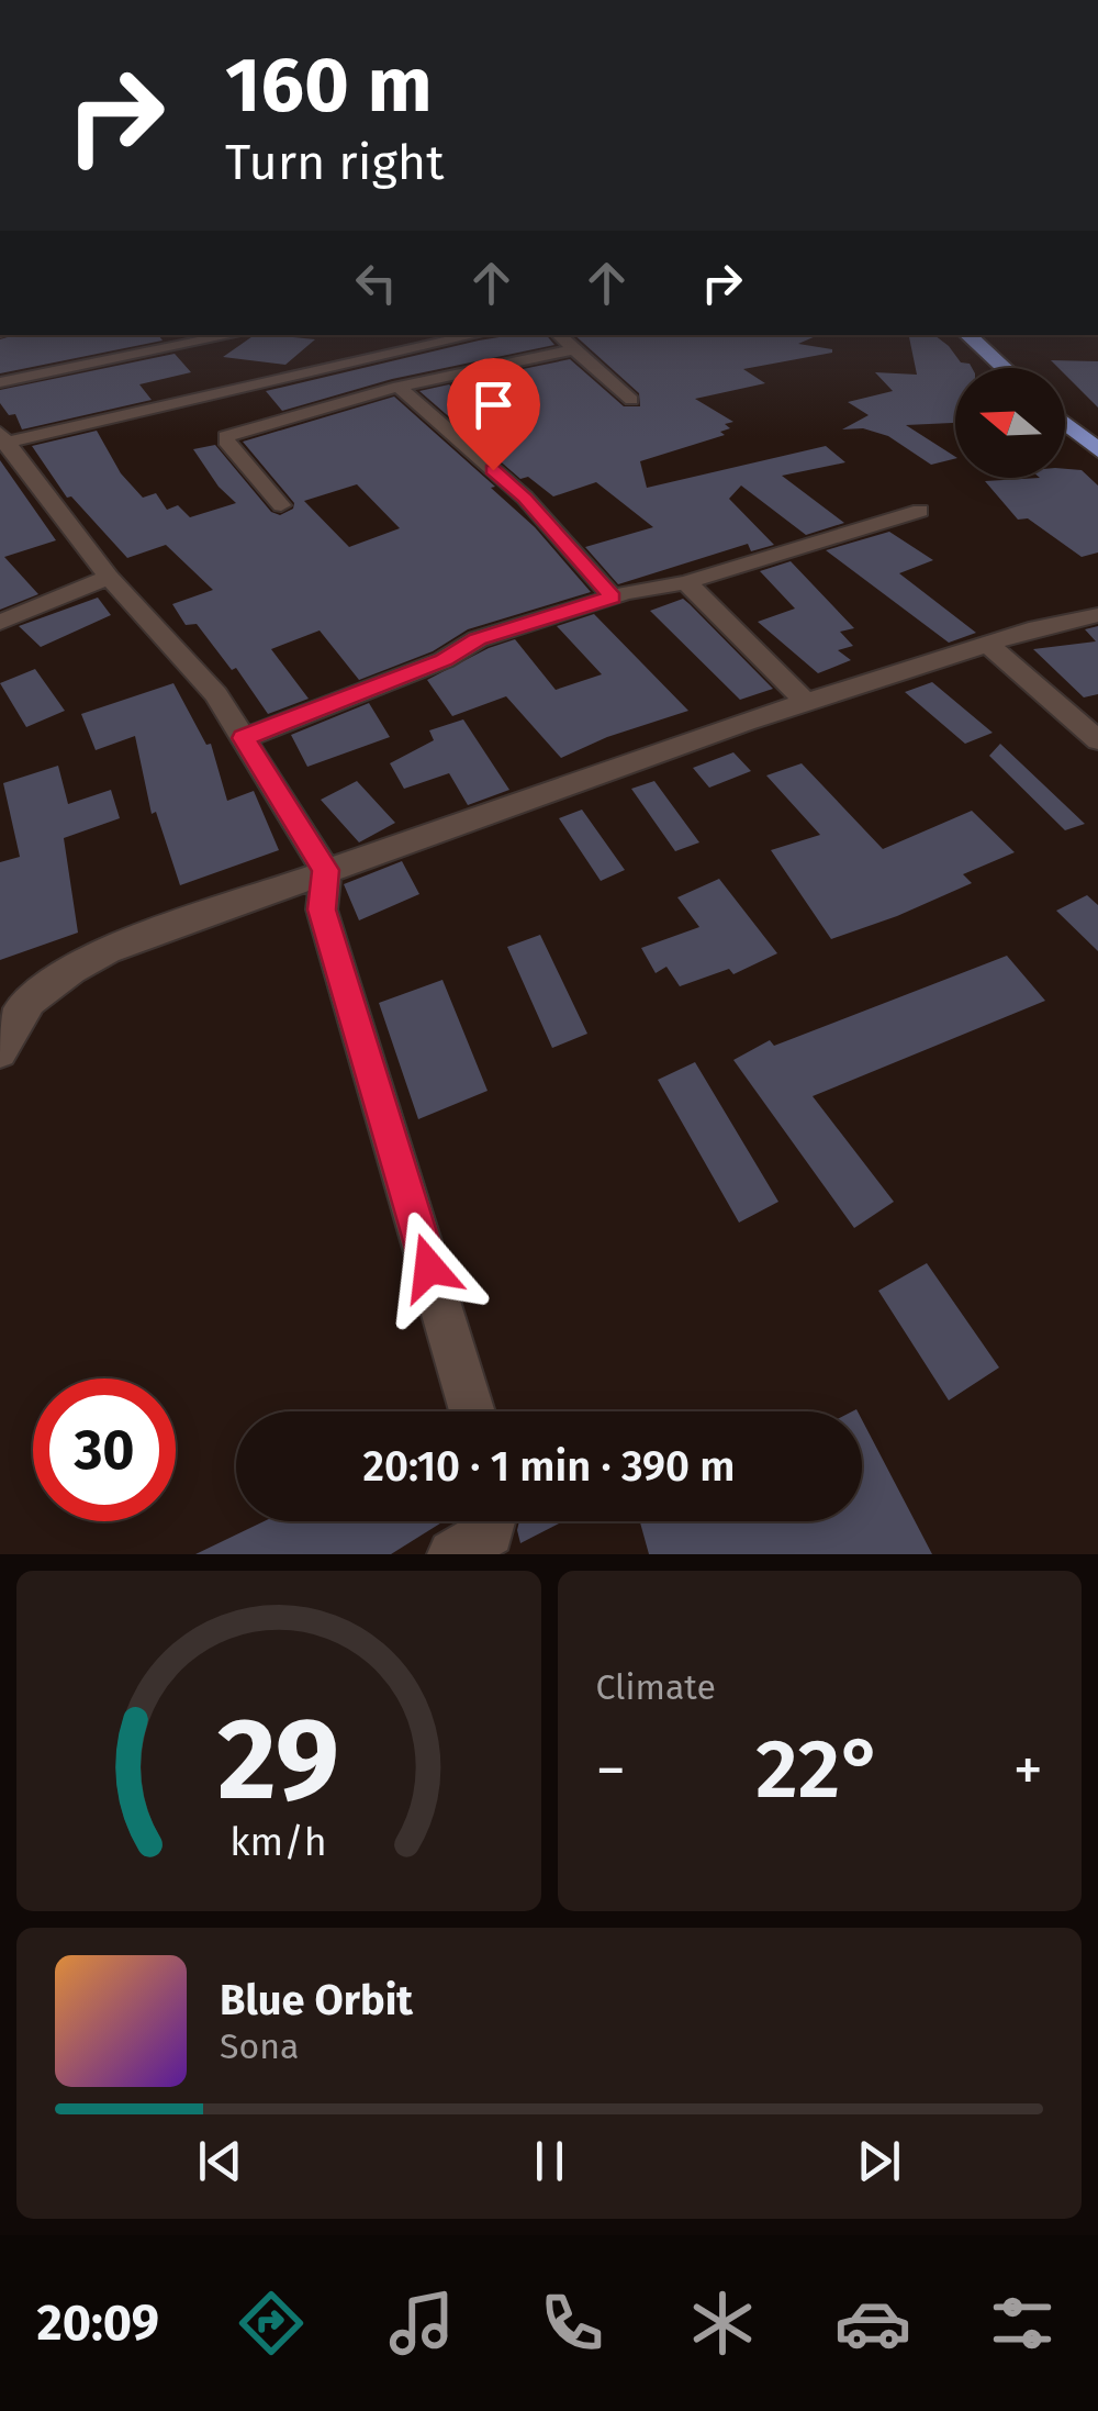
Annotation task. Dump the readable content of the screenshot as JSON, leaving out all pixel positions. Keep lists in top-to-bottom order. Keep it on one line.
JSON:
{"north":"left","page":{"turn":["160 m","Turn right"],"limit":"30","trip":"20:10 · 1 min · 390 m","tile":"Climate","heat":["−","22°","+"],"song":["Blue Orbit","Sona"],"tabs":"20:09","gauge":["29","km/h"]}}
